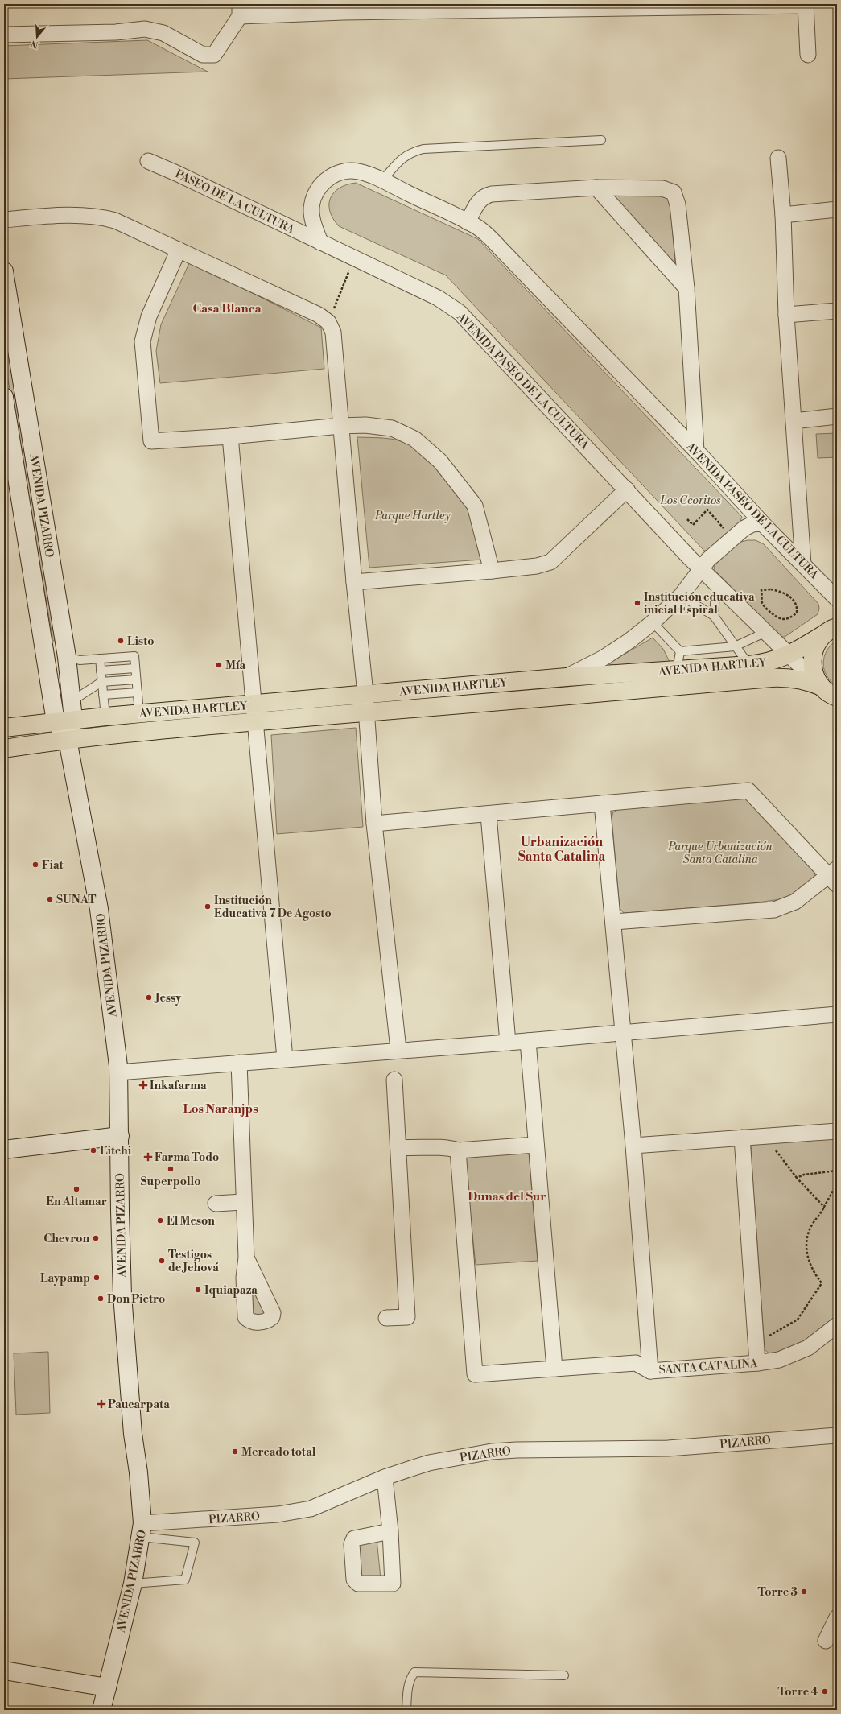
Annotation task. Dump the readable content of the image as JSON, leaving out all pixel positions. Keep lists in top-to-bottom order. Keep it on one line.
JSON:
{"streets":{"main road":["AVENIDA PASEO DE LA CULTURA","AVENIDA PIZARRO","AVENIDA HARTLEY"],"street":["PASEO DE LA CULTURA","SANTA CATALINA","PIZARRO"]},"crossings":[["PASEO DE LA CULTURA","AVENIDA PASEO DE LA CULTURA"],["AVENIDA PASEO DE LA CULTURA","AVENIDA HARTLEY"],["AVENIDA PIZARRO","AVENIDA HARTLEY"],["AVENIDA PIZARRO","PIZARRO"]],"districts":["Casa Blanca","Urbanización Santa Catalina","Los Naranjps","Dunas del Sur"],"parks":["Los Ccoritos","Parque Hartley","Parque Urbanización Santa Catalina"],"places":{"other":["Institución educativa inicial Espiral","Listo","Mía","Fiat","SUNAT","Institución Educativa 7 De Agosto","Jessy","Litchi","Superpollo","En Altamar","El Meson","Chevron","Testigos de Jehová","Laypamp","Iquiapaza","Don Pietro","Mercado total","Torre 3","Torre 4"],"health":["Inkafarma","Farma Todo","Paucarpata"]},"north":"bottom"}
